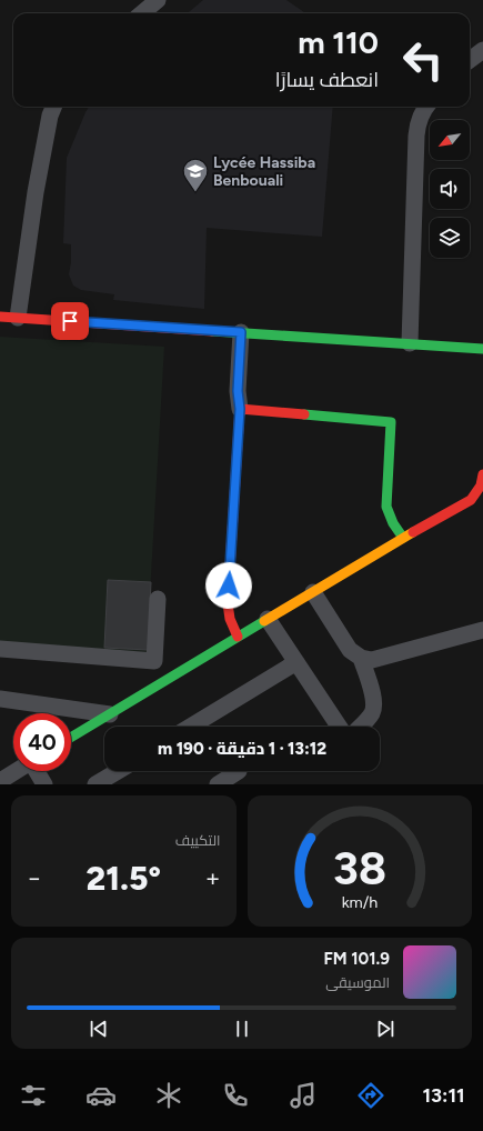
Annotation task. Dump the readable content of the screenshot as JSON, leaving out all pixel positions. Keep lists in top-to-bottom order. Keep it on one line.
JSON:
{"places":{"school or university":["Lycée Hassiba Benbouali"]},"north":"bottom left","page":{"turn":["110 m","انعطف يسارًا"],"limit":"40","trip":"13:12 · 1 دقيقة · 190 m","tile":"التكييف","heat":["−","21.5°","+"],"song":["101.9 FM","الموسيقى"],"tabs":"13:11","gauge":["38","km/h"]}}
